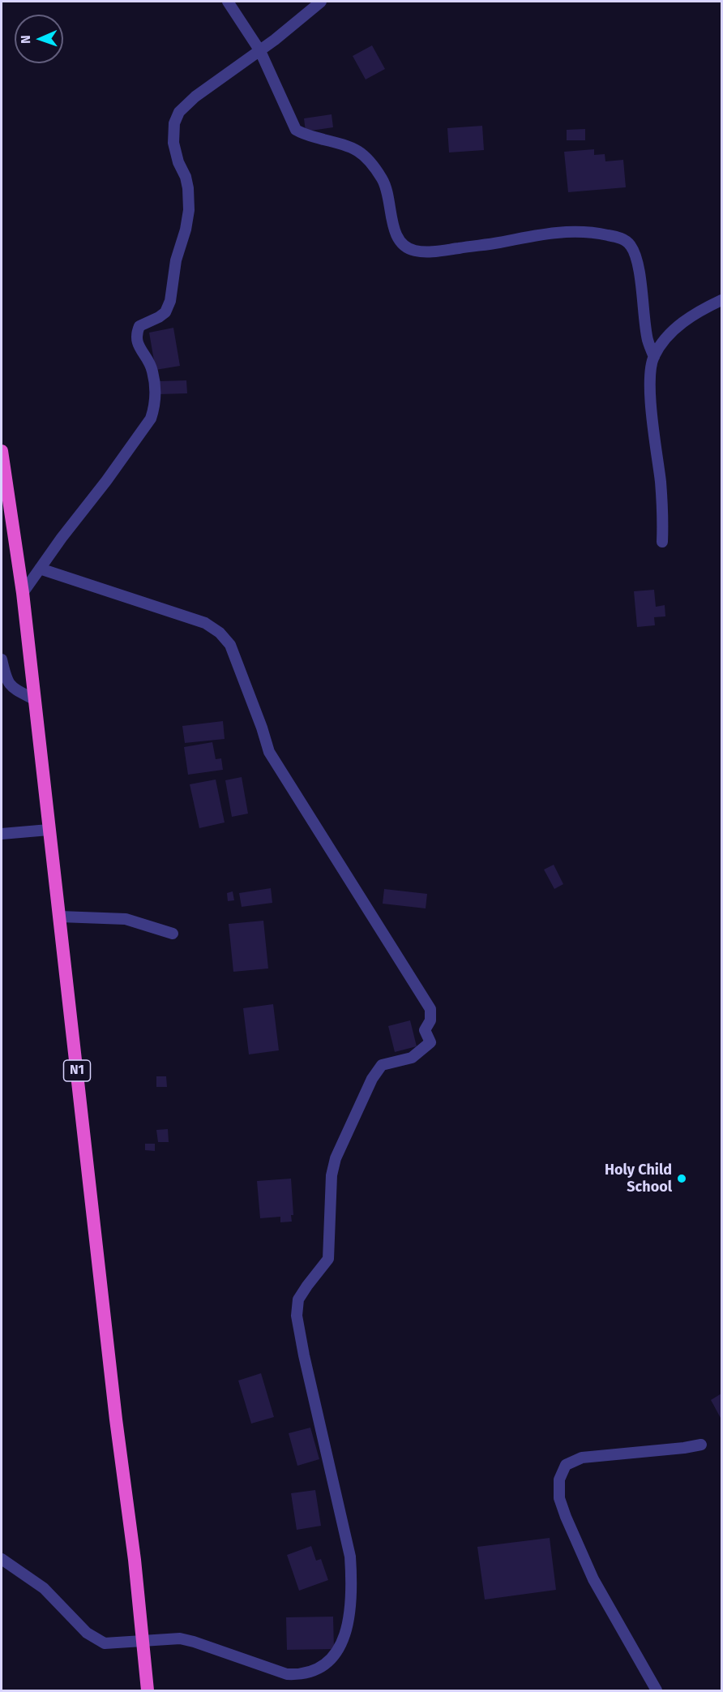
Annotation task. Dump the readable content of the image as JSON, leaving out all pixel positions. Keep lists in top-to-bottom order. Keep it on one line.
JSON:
{"streets":{"highway":["N1"]},"places":["Holy Child School"],"north":"left"}
